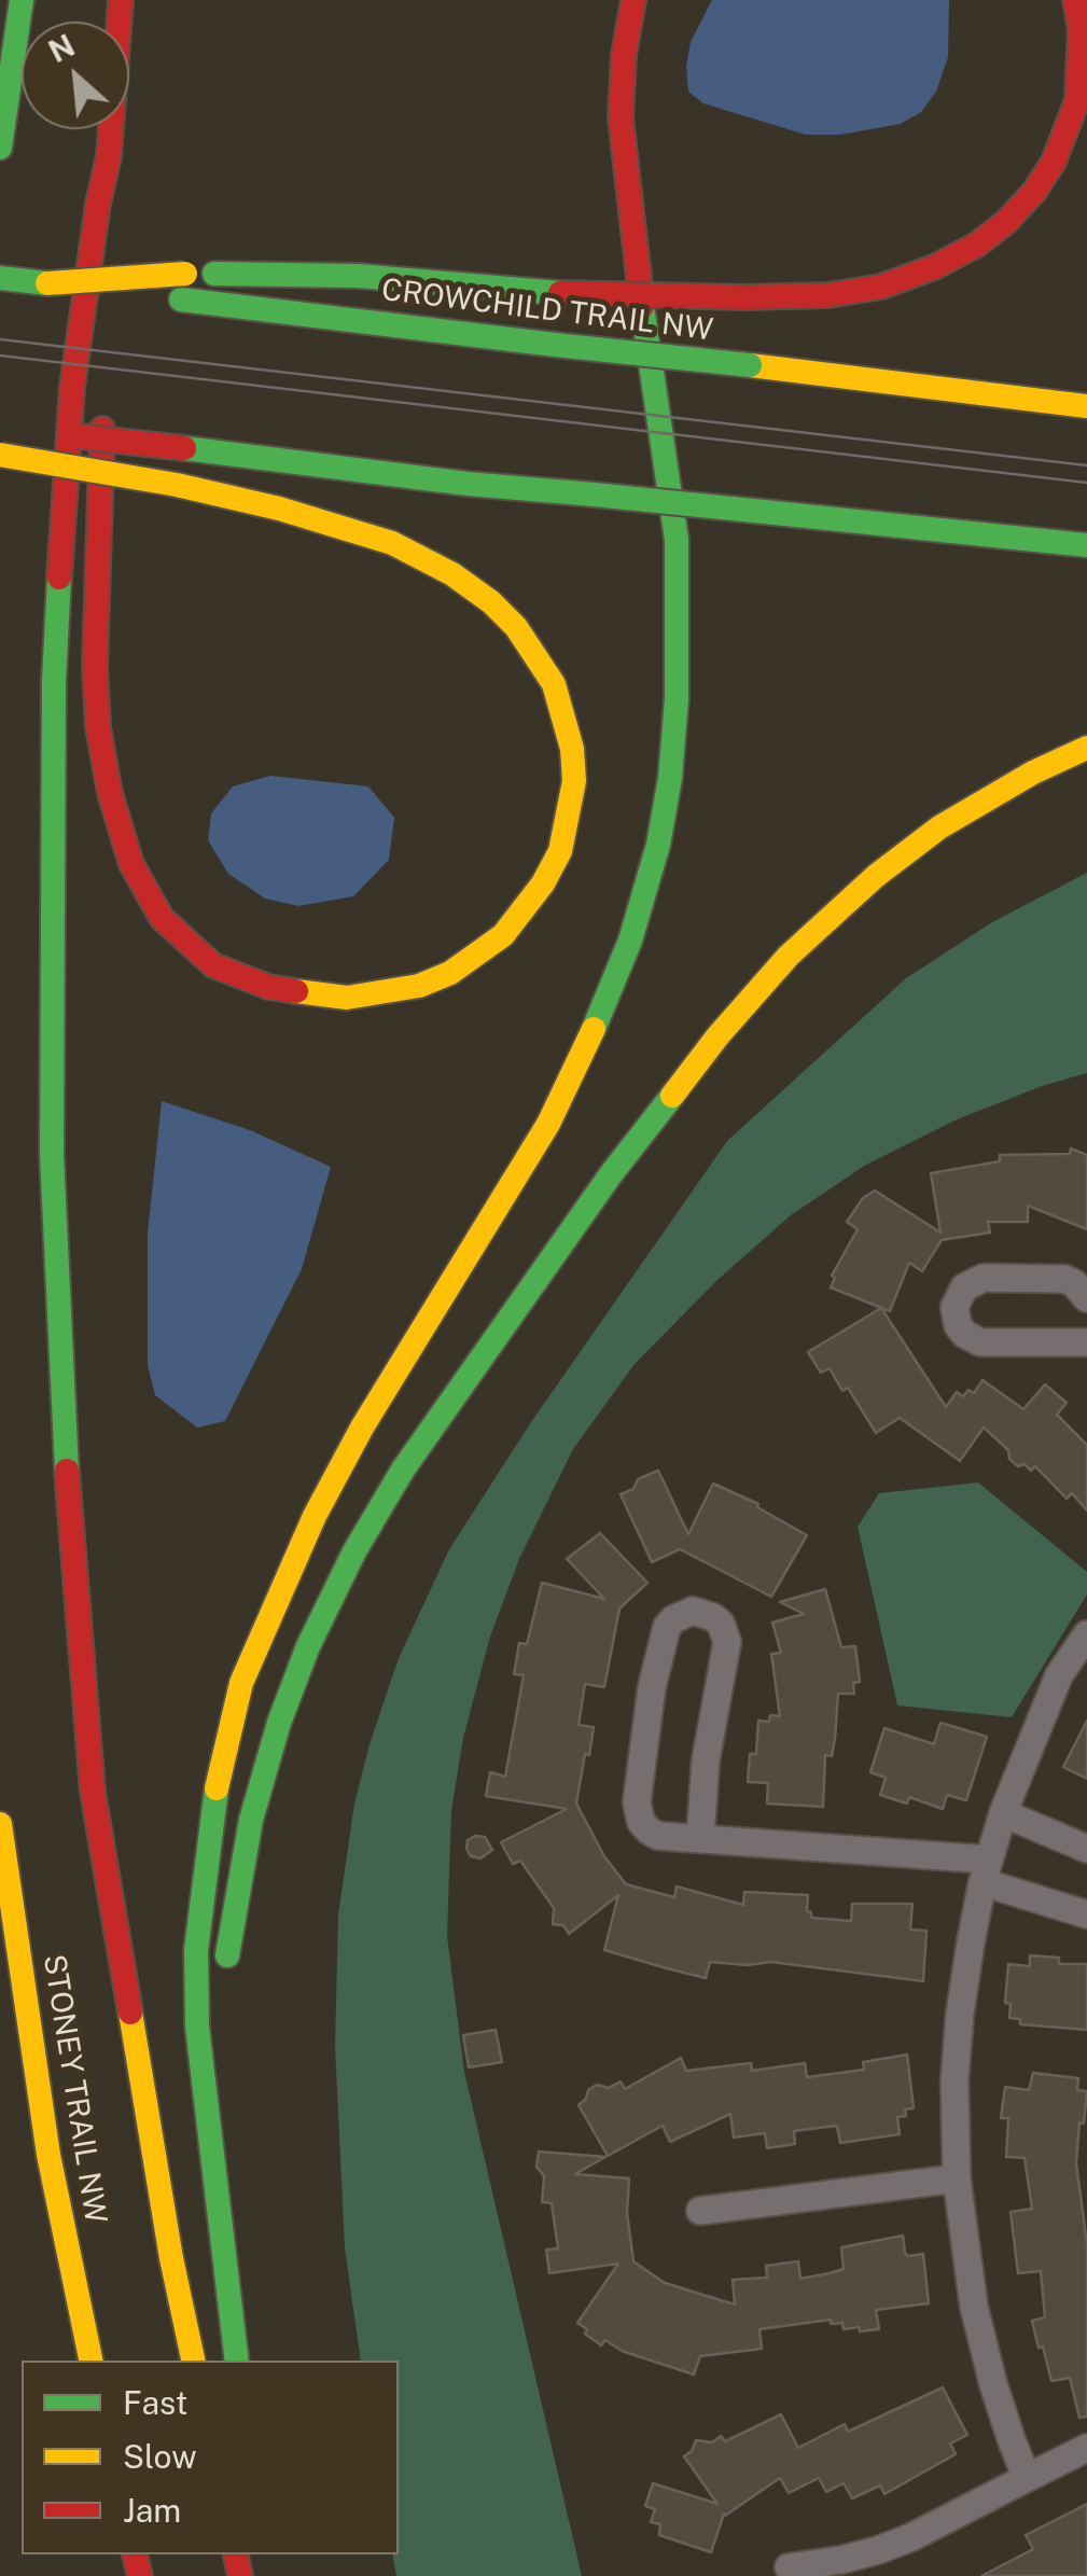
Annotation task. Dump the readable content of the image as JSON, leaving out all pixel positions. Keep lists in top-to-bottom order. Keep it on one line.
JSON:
{"streets":{"highway":["CROWCHILD TRAIL NW","STONEY TRAIL NW"]},"legend":["Fast","Slow","Jam"],"north":"top left"}
